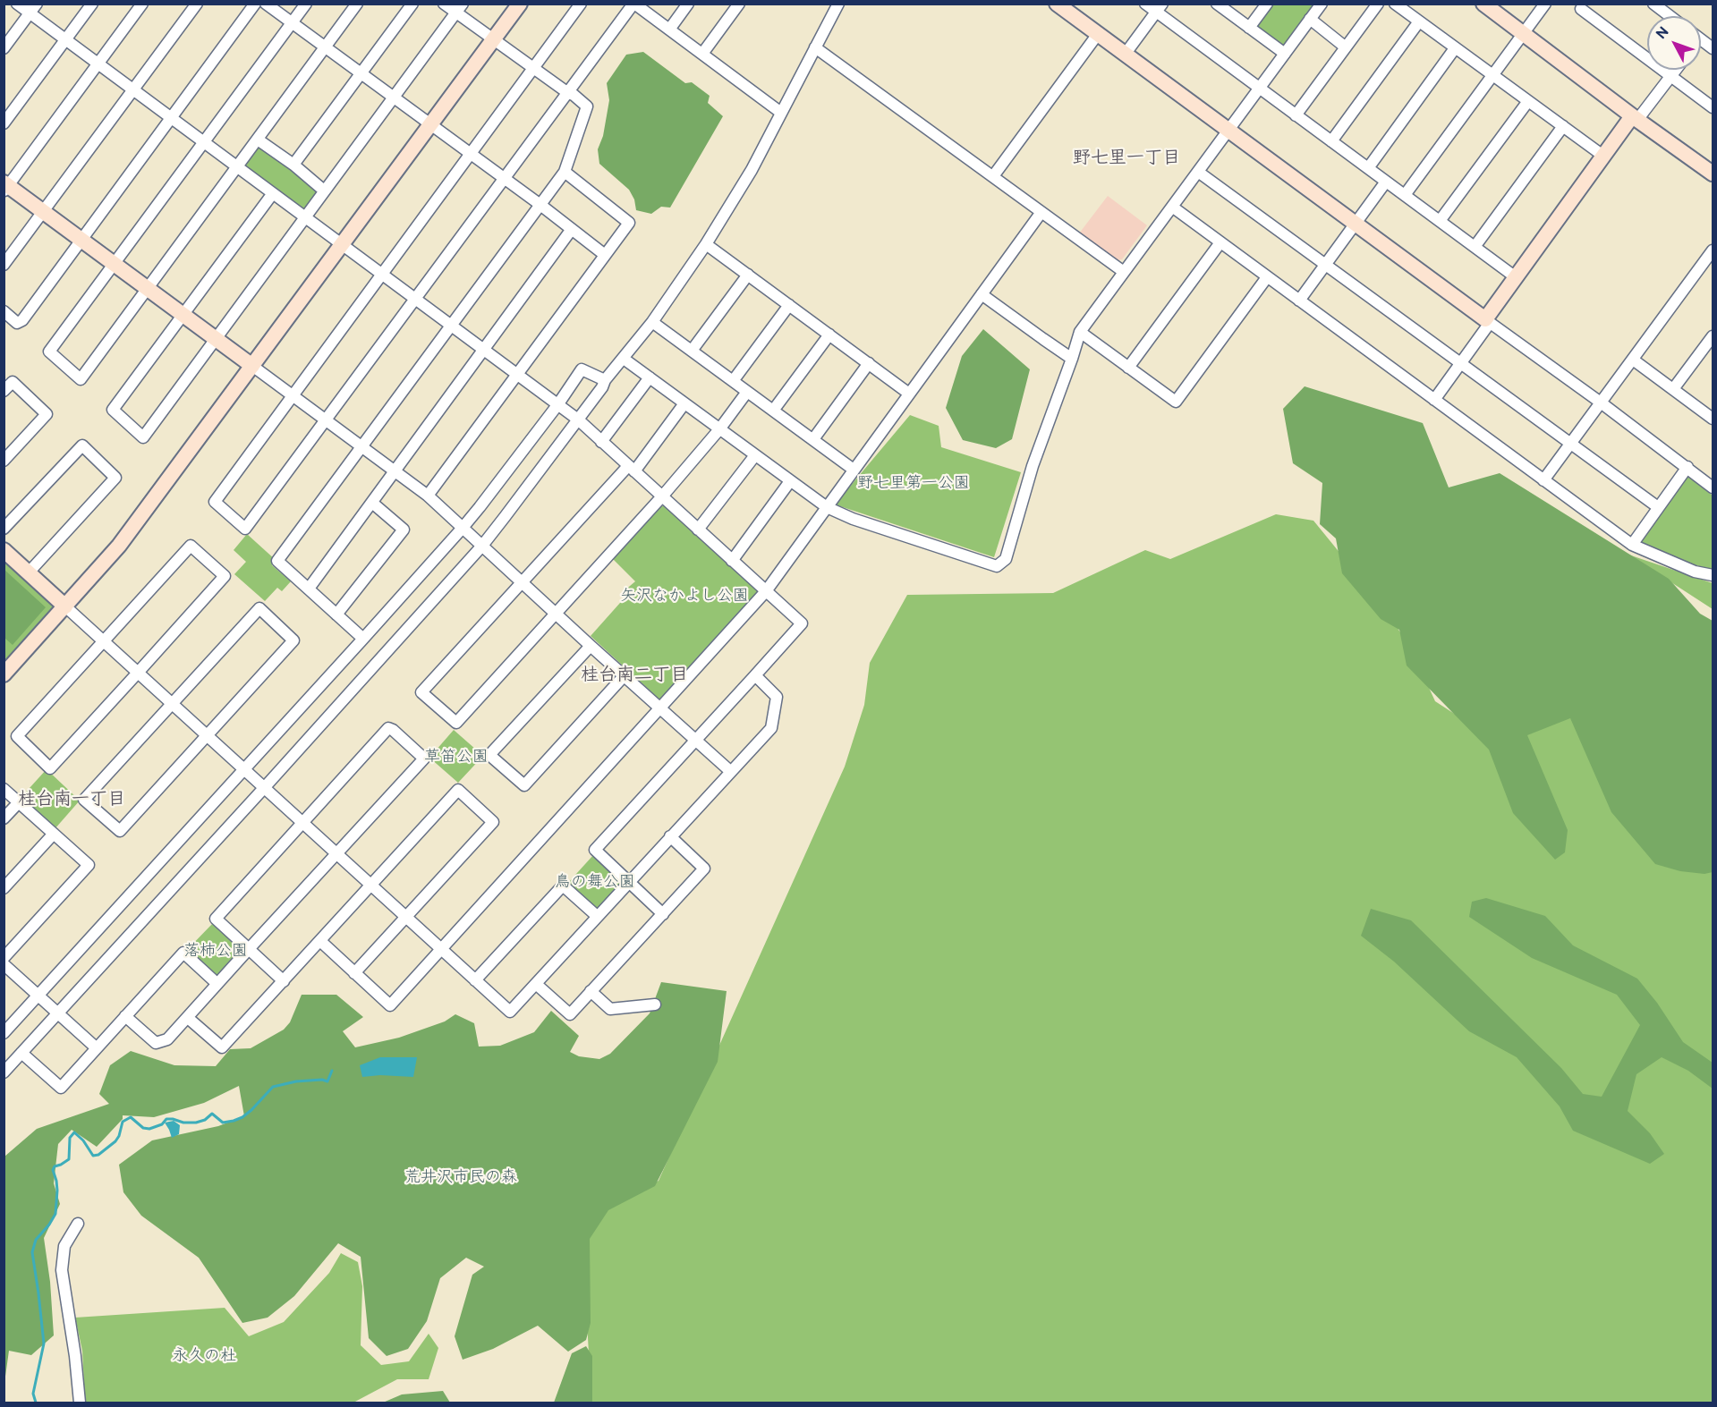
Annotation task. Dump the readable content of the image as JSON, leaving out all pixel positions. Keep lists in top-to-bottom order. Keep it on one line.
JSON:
{"districts":["野七里一丁目","桂台南二丁目","桂台南一丁目"],"parks":["野七里第一公園","矢沢なかよし公園","草笛公園","鳥の舞公園","落柿公園","荒井沢市民の森","永久の杜"],"north":"top left"}
